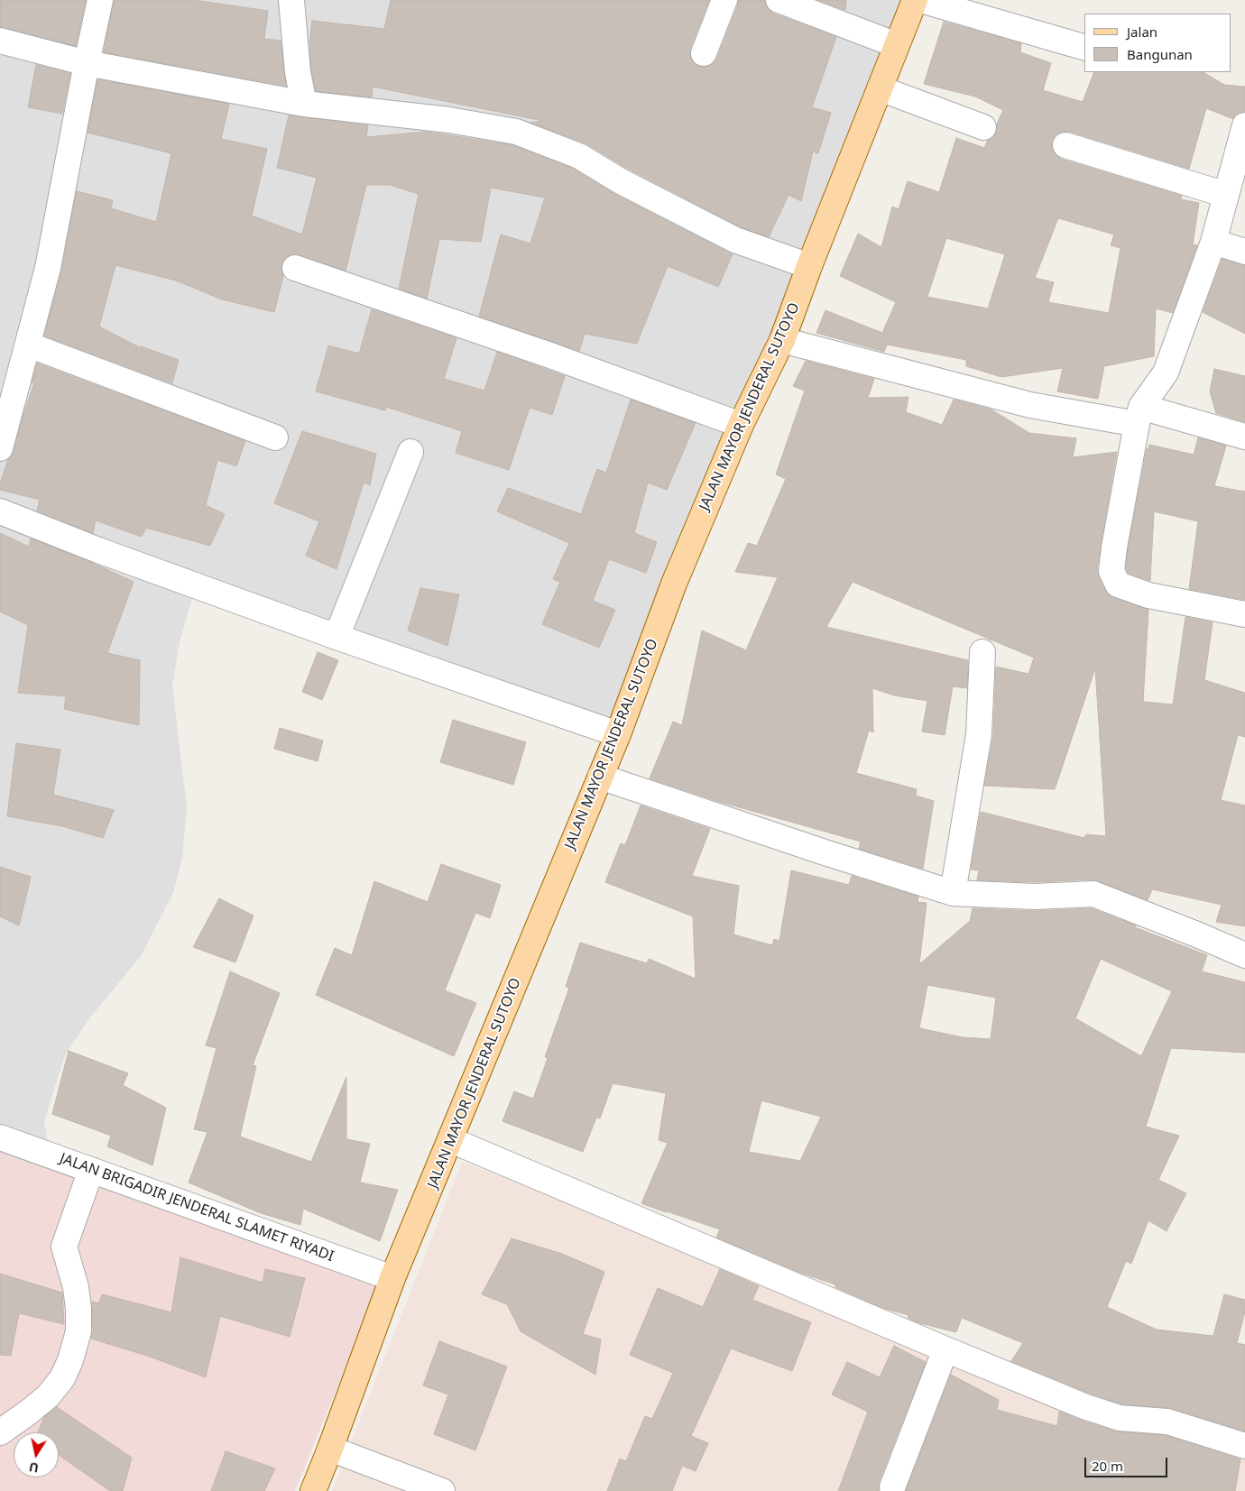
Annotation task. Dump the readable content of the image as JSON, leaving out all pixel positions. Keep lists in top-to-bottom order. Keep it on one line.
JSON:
{"streets":{"main road":["JALAN MAYOR JENDERAL SUTOYO"],"street":["JALAN BRIGADIR JENDERAL SLAMET RIYADI"]},"crossings":[["JALAN MAYOR JENDERAL SUTOYO","JALAN BRIGADIR JENDERAL SLAMET RIYADI"]],"legend":["Jalan","Bangunan"],"scale_bar":"20 m","north":"bottom"}
